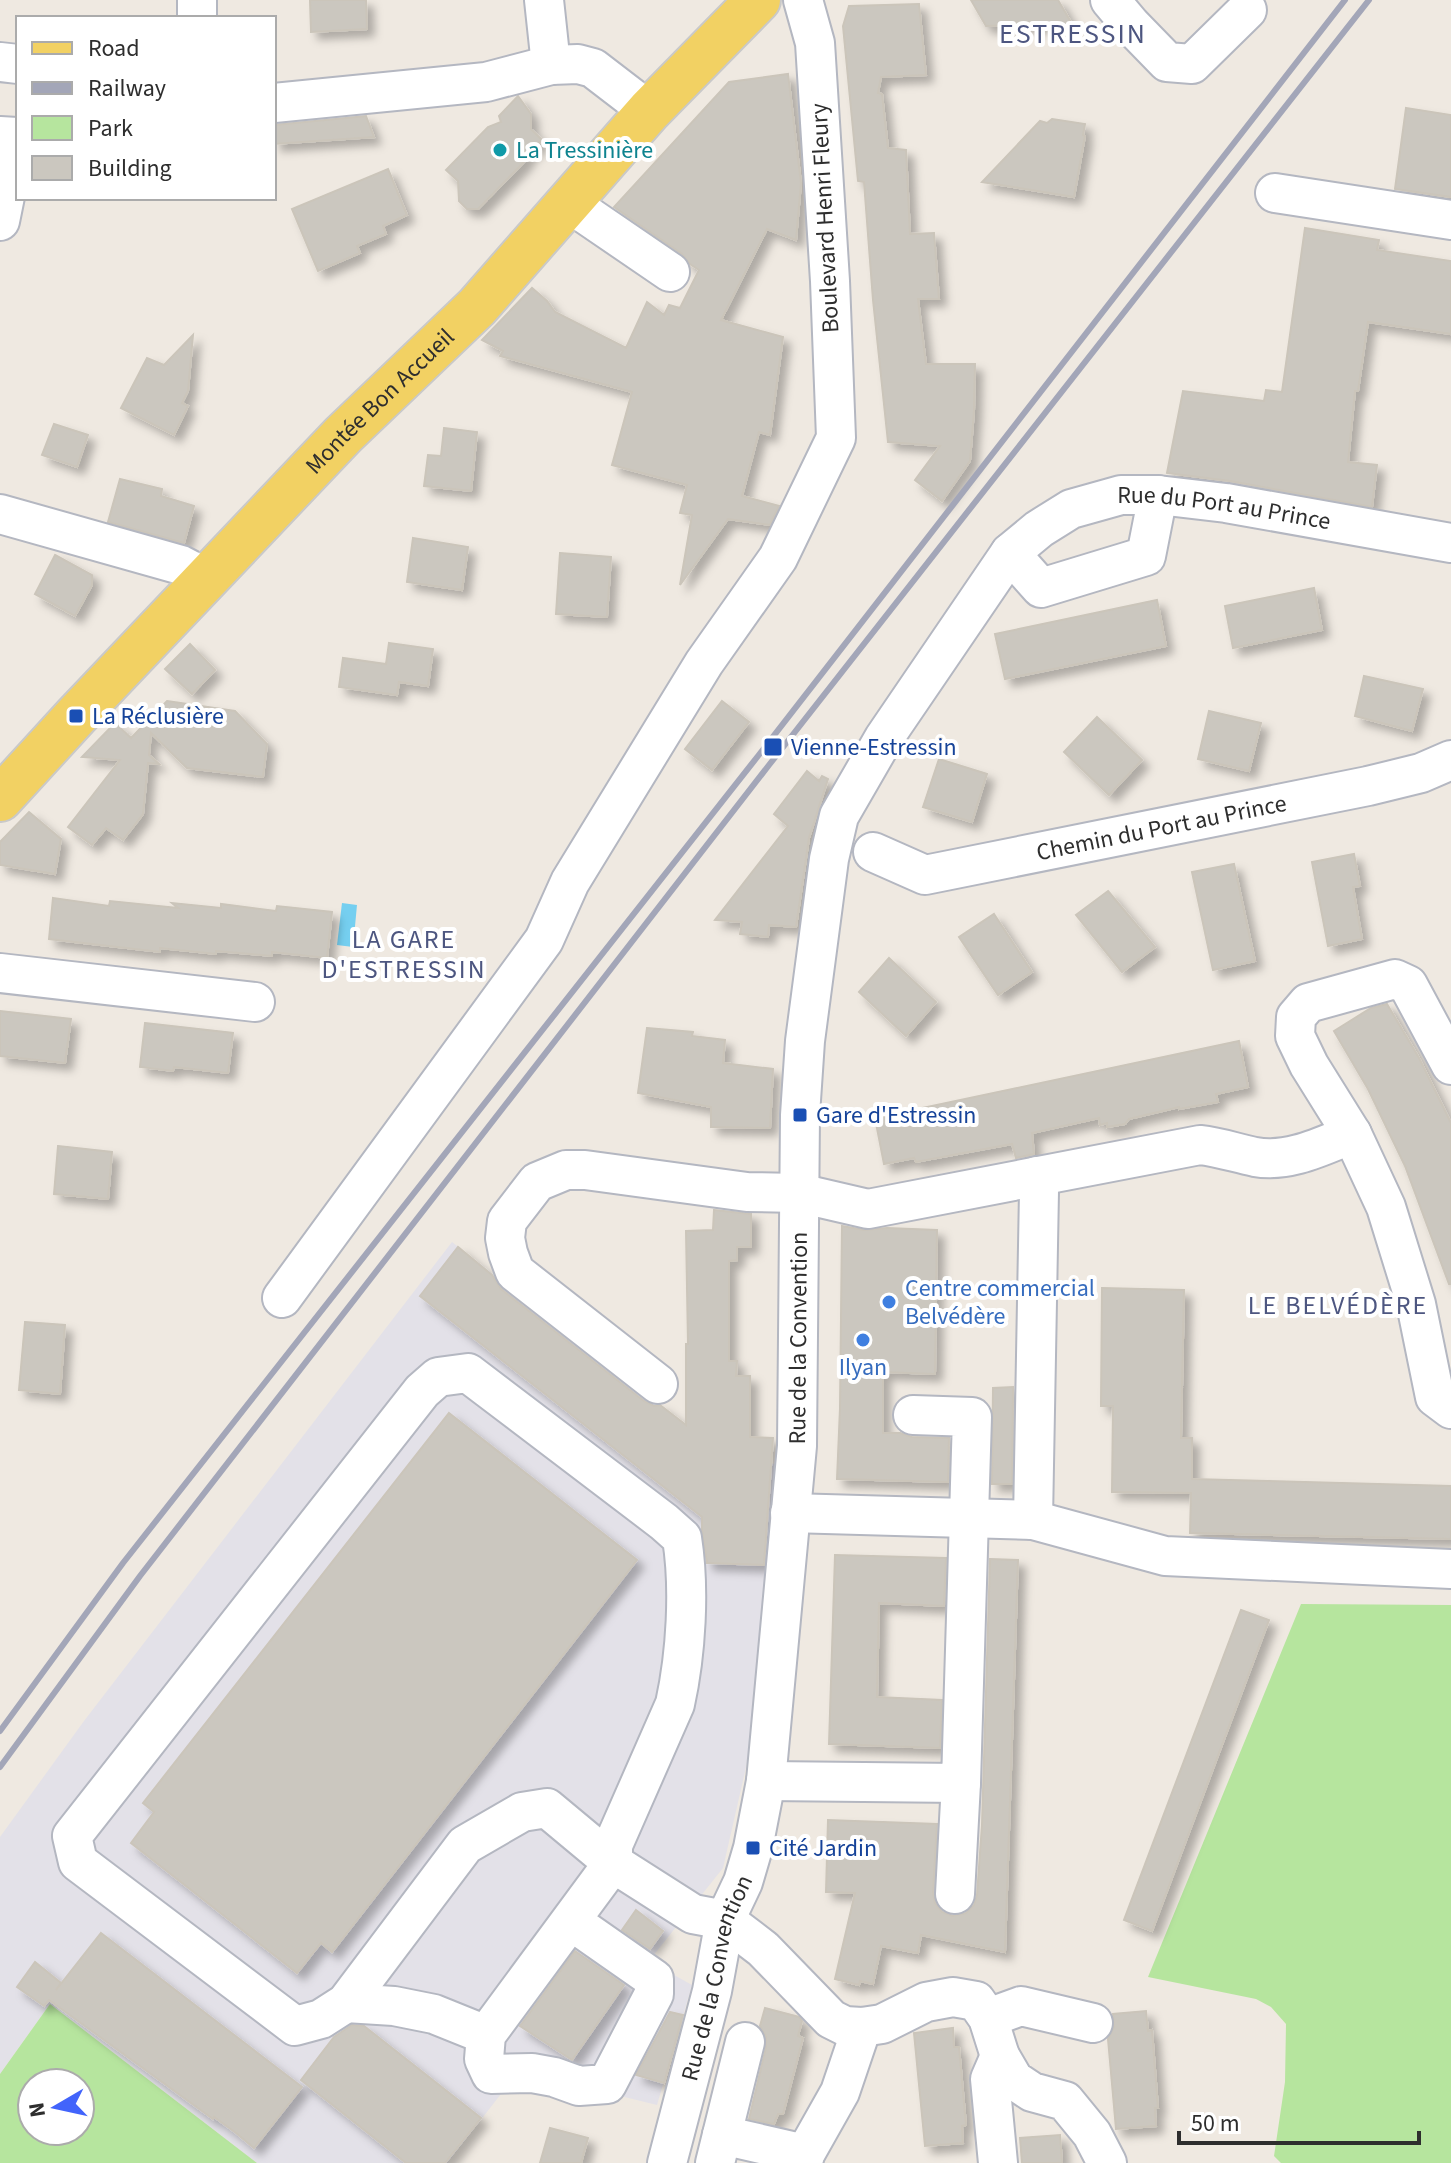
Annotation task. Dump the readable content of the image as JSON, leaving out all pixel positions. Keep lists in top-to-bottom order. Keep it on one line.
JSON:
{"streets":{"main road":["Montée Bon Accueil"],"street":["Boulevard Henri Fleury","Rue du Port au Prince","Chemin du Port au Prince","Rue de la Convention"]},"crossings":[["Rue du Port au Prince","Rue de la Convention"]],"districts":["ESTRESSIN","LA GARE D'ESTRESSIN","LE BELVÉDÈRE"],"places":{"other":["La Tressinière","Centre commercial Belvédère","Ilyan"],"transit":["La Réclusière","Vienne-Estressin","Gare d'Estressin","Cité Jardin"]},"legend":["Road","Railway","Park","Building"],"scale_bar":"50 m","north":"left"}
